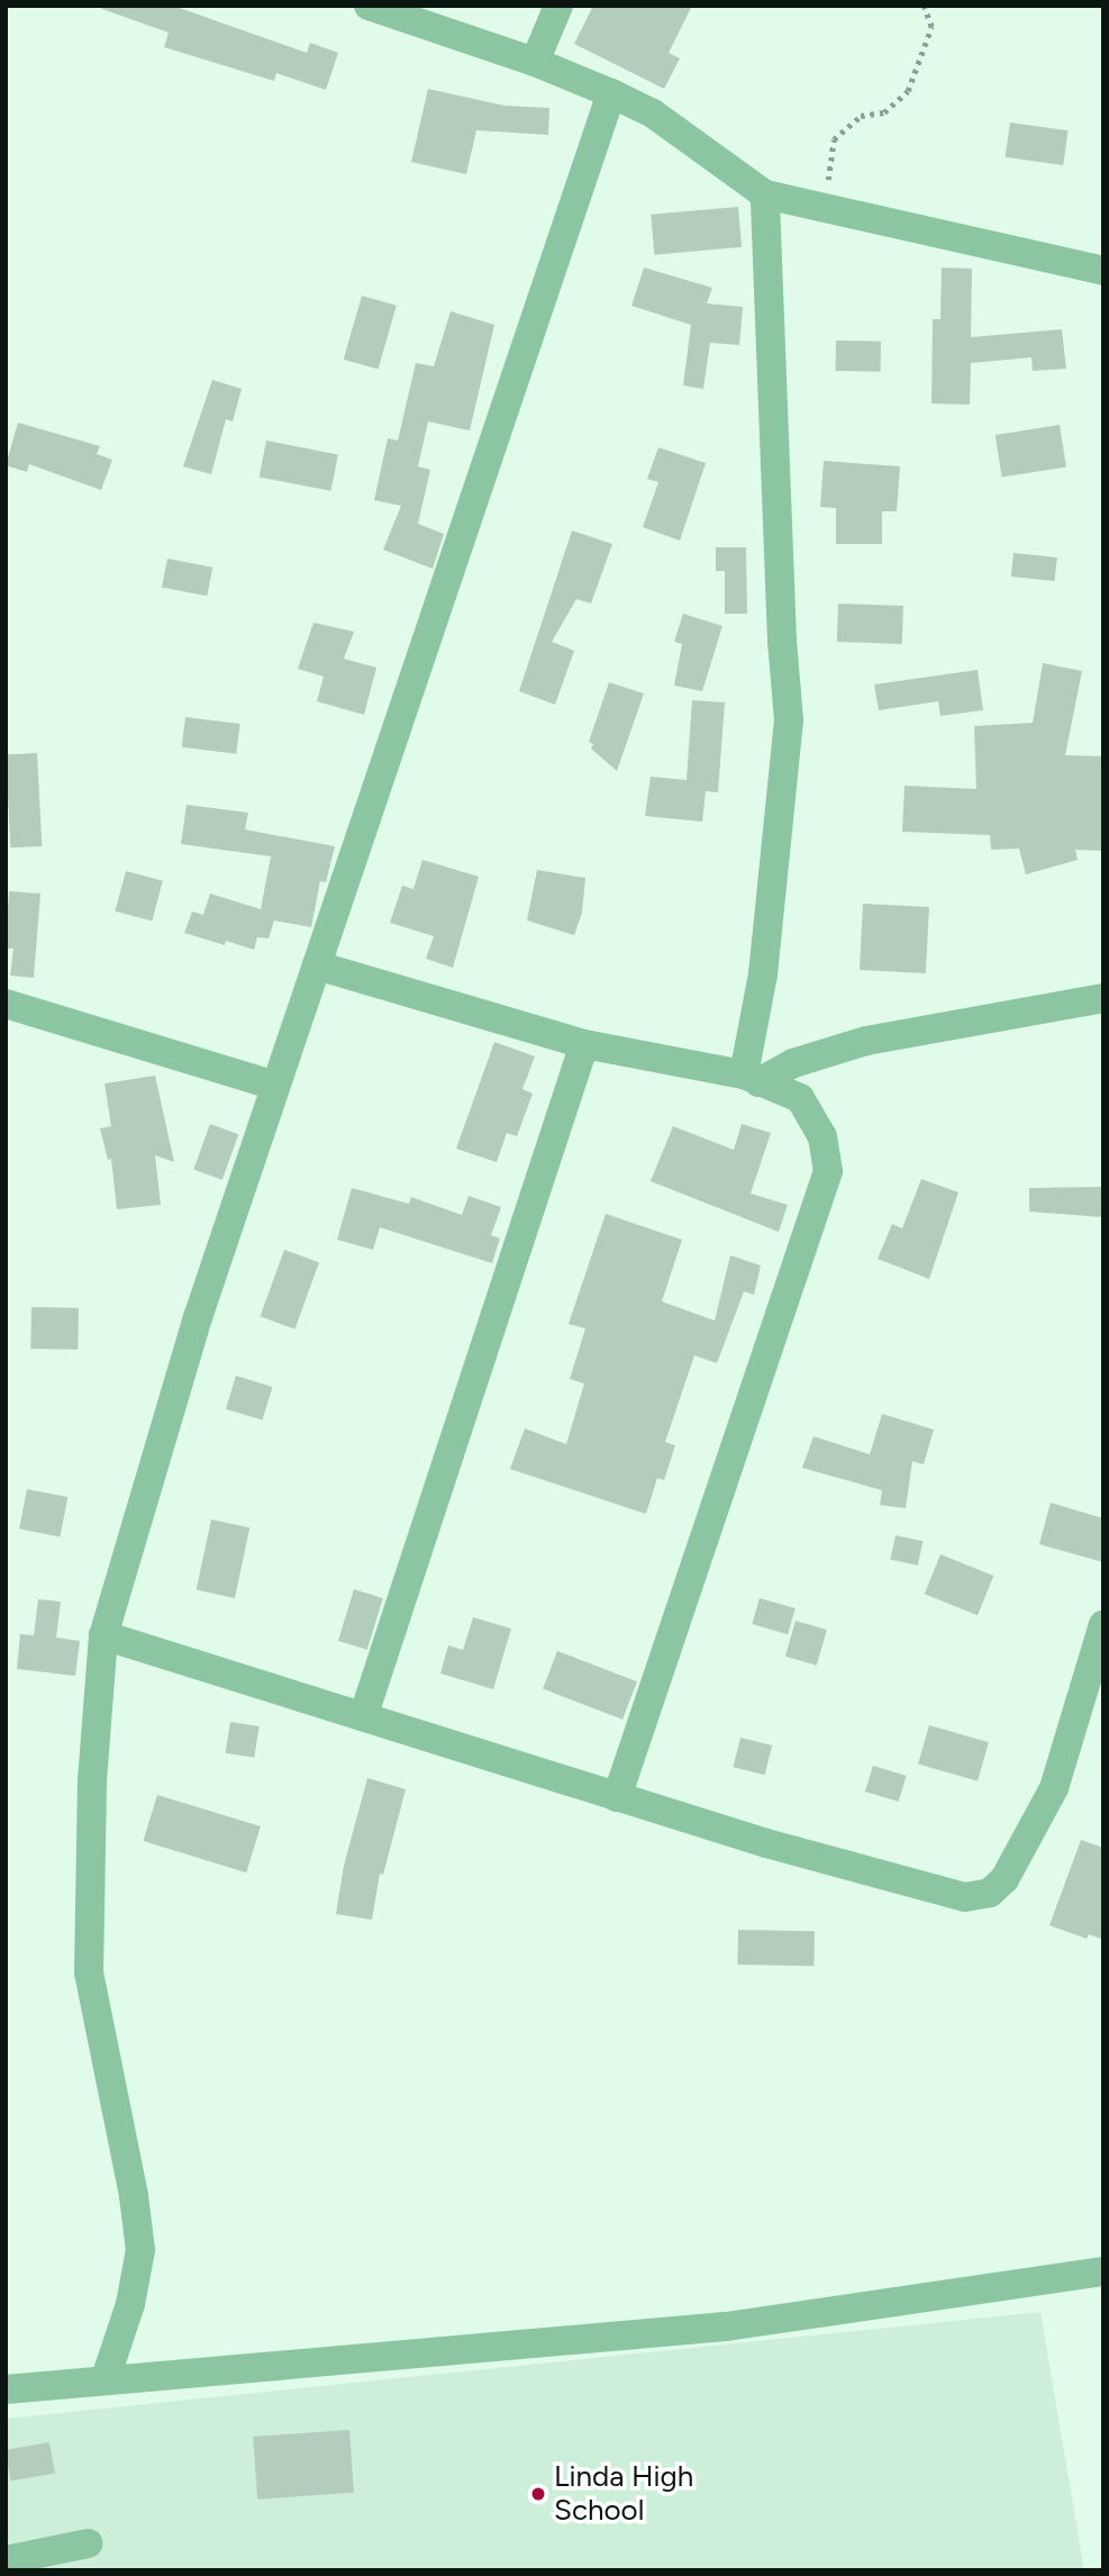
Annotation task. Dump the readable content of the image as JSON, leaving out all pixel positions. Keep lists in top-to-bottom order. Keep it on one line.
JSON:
{"places":["Linda High School"]}
